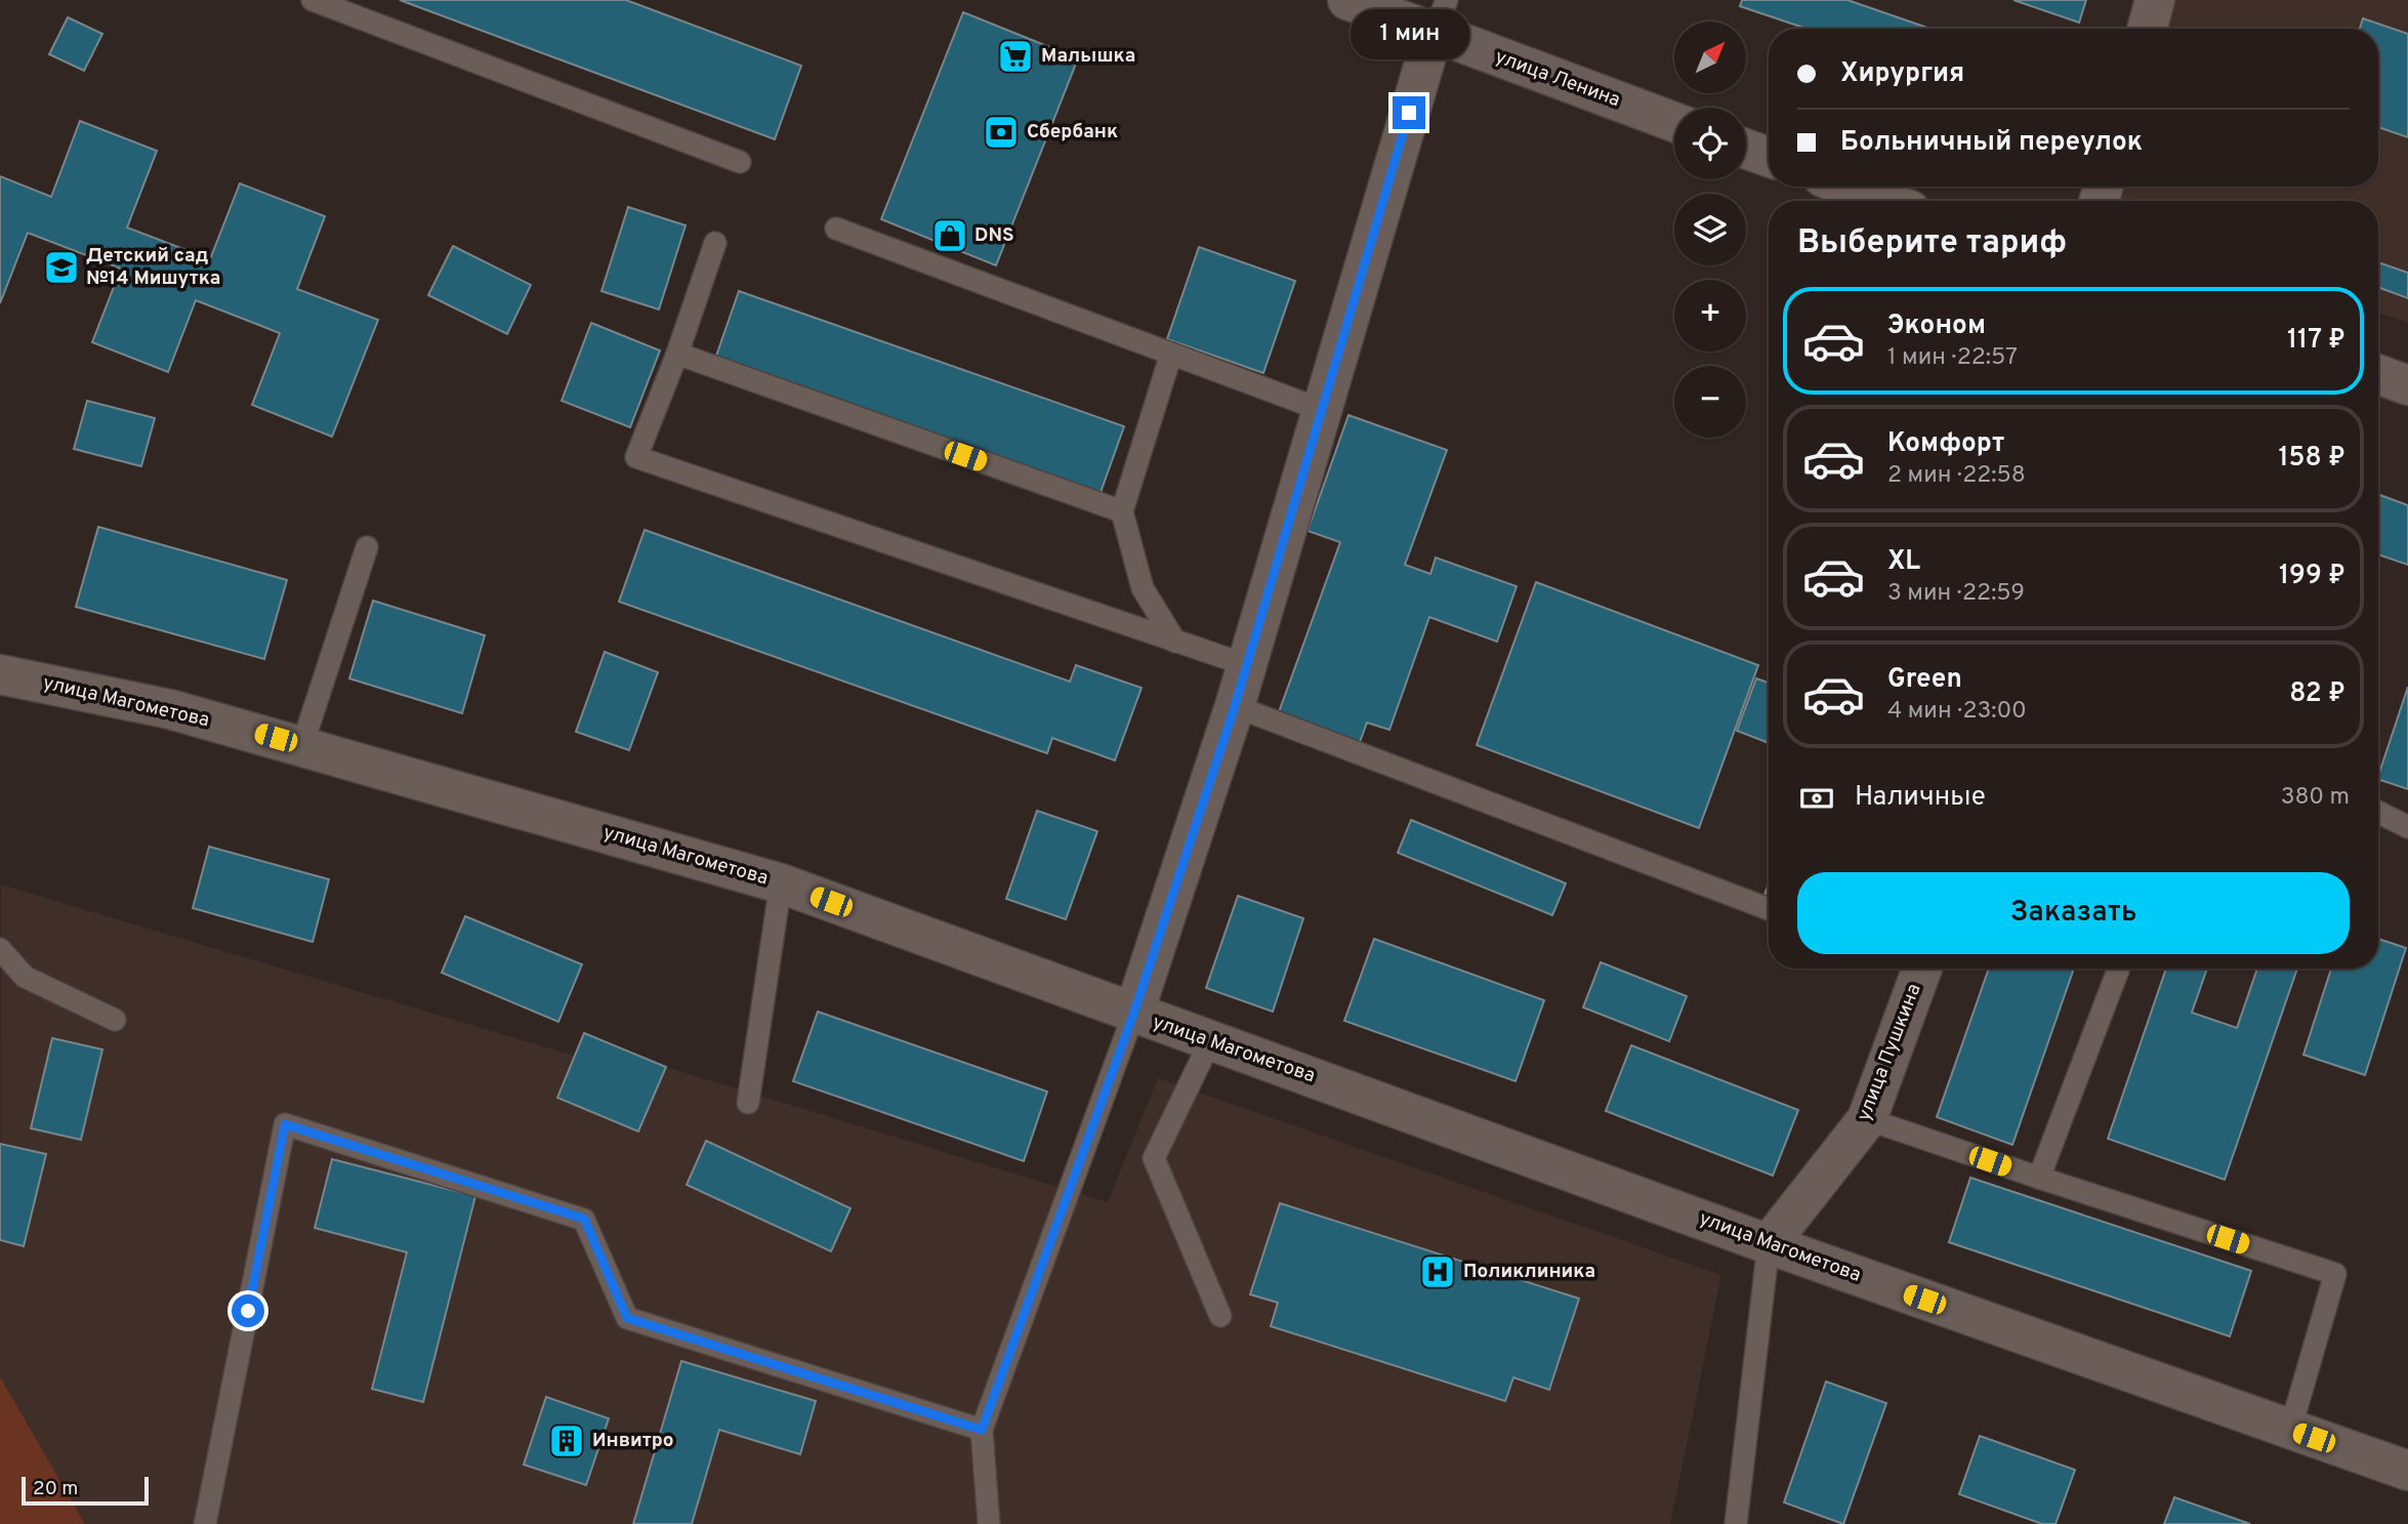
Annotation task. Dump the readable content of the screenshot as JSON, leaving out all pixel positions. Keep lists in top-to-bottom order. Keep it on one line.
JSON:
{"streets":{"street":["улица Ленина","улица Магометова","улица Пушкина"]},"crossings":[["улица Магометова","улица Пушкина"]],"places":{"supermarket":["Малышка"],"bank":["Сбербанк"],"shop":["DNS"],"school or university":["Детский сад №14 Мишутка"],"hospital":["Поликлиника"],"building":["Инвитро"]},"scale_bar":"20 m","north":"top right","page":{"bubble":"1 мин","map_buttons":["+","−"],"banner":["Хирургия","Больничный переулок"],"heading":"Выберите тариф","list":[{"name":"Эконом","note":"1 мин · 22:57","value":"117 ₽"},{"name":"Комфорт","note":"2 мин · 22:58","value":"158 ₽"},{"name":"XL","note":"3 мин · 22:59","value":"199 ₽"},{"name":"Green","note":"4 мин · 23:00","value":"82 ₽"}],"pay":["Наличные","380 m"],"buttons":"Заказать","scale":"20 m"}}
